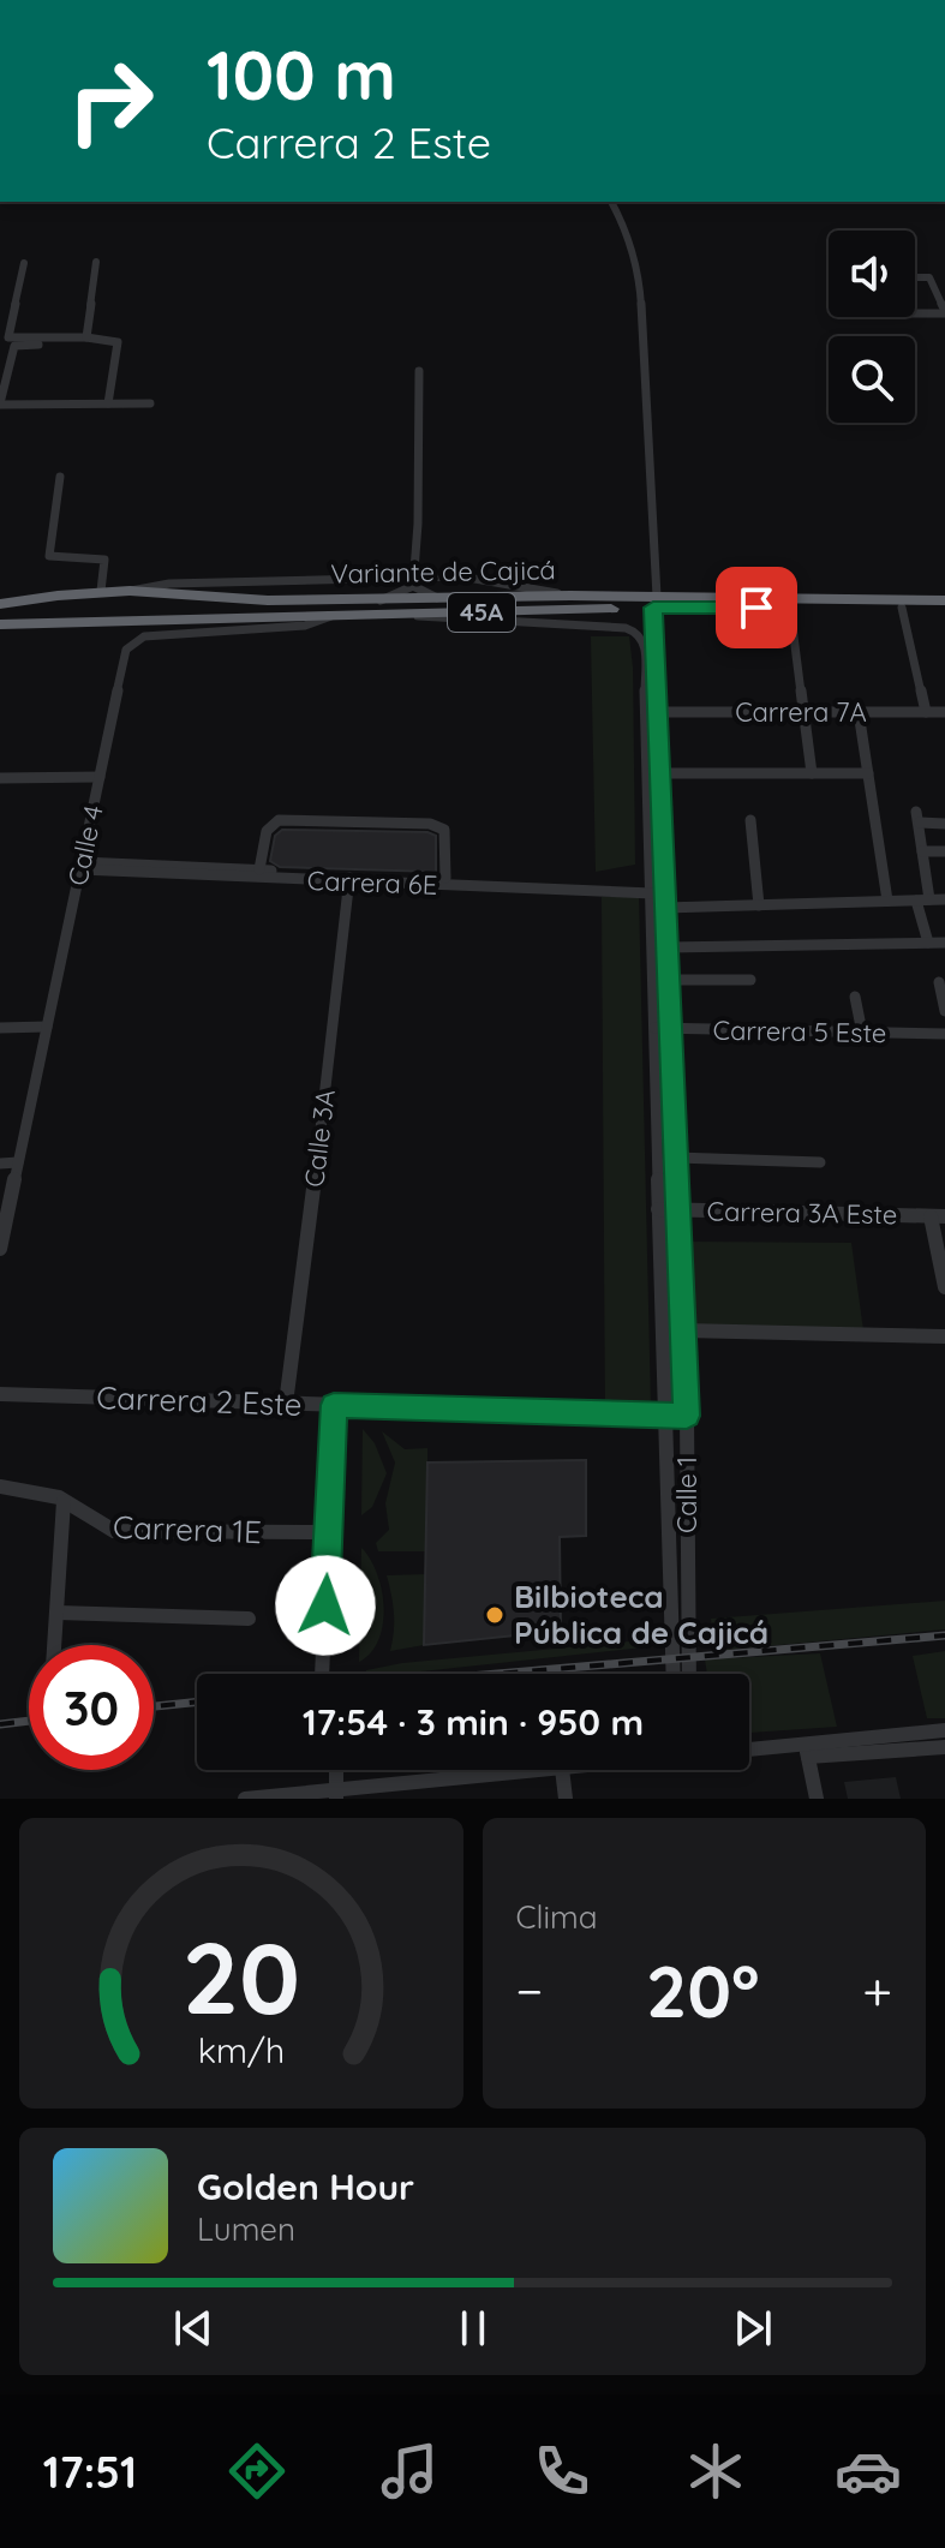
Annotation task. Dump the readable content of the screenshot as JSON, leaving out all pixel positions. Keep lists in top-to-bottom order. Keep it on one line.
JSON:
{"streets":{"highway":["Variante de Cajicá","45A"],"street":["Carrera 7A","Calle 4","Carrera 6E","Carrera 5 Este","Calle 3A","Carrera 3A Este","Carrera 2 Este","Calle 1","Carrera 1E"]},"crossings":[["Variante de Cajicá","Calle 4"],["Variante de Cajicá","Calle 1"],["Carrera 7A","Calle 1"],["Calle 4","Carrera 6E"],["Carrera 6E","Calle 3A"],["Carrera 6E","Calle 1"],["Carrera 5 Este","Calle 1"],["Calle 3A","Carrera 2 Este"],["Carrera 3A Este","Calle 1"],["Carrera 2 Este","Calle 1"]],"places":["Bilbioteca Pública de Cajicá"],"page":{"turn":["100 m","Carrera 2 Este"],"limit":"30","trip":"17:54 · 3 min · 950 m","tile":"Clima","heat":["−","20°","+"],"song":["Golden Hour","Lumen"],"tabs":"17:51","gauge":["20","km/h"]}}
